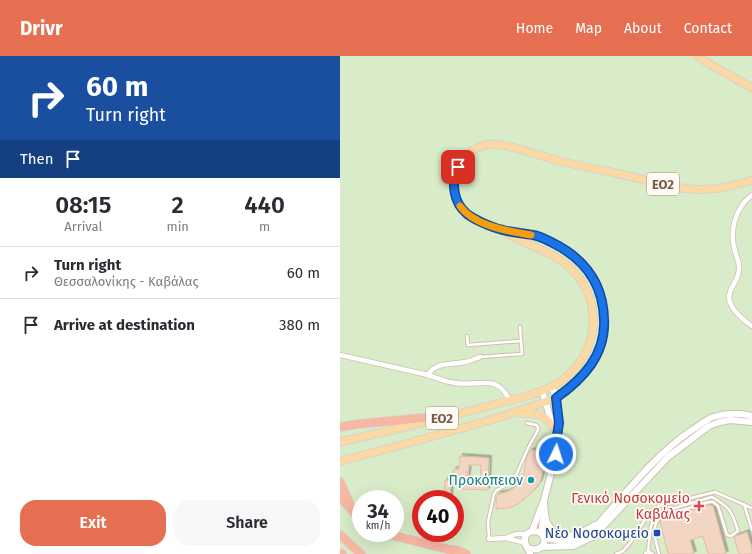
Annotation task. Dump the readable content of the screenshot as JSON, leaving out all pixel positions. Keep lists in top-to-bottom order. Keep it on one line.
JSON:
{"streets":{"main road":["ΕΟ2"]},"places":{"other":["Προκόπειον"],"health":["Γενικό Νοσοκομείο Καβάλας"],"transit":["Νέο Νοσοκομείο"]},"page":{"header":"Drivr","nav":["Home","Map","About","Contact"],"turn":["60 m","Turn right"],"then":"Then","eta":["08:15","Arrival","2","min","440","m"],"list":[{"name":"Turn right","note":"Θεσσαλονίκης - Καβάλας","value":"60 m"},{"name":"Arrive at destination","value":"380 m"}],"speed":"34 km/h","limit":"40","buttons":["Exit","Share"]}}
